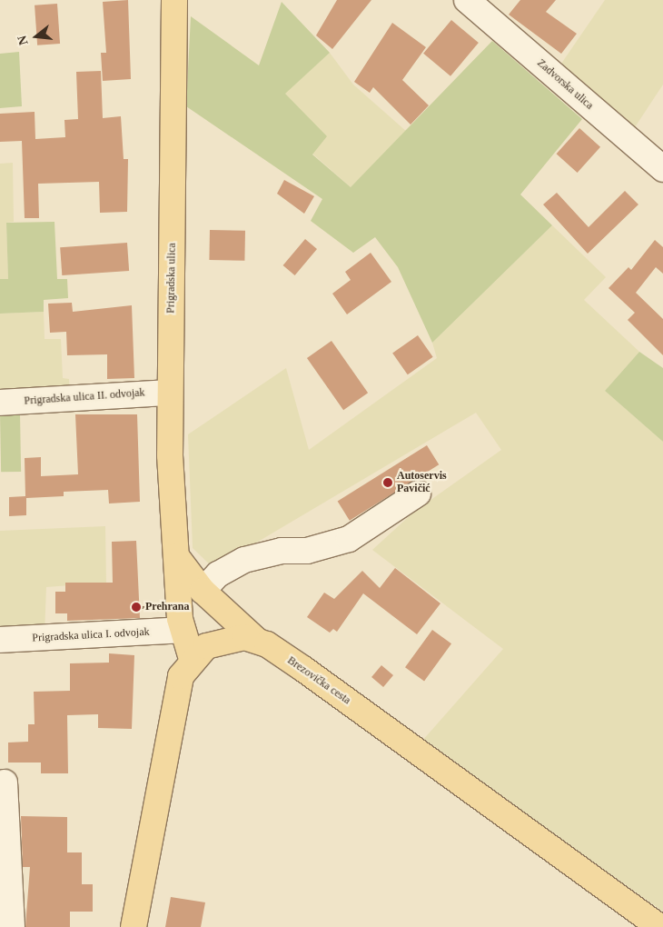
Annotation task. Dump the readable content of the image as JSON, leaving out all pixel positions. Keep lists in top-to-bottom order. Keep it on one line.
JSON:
{"streets":{"main road":["Prigradska ulica","Brezovička cesta"],"street":["Zadvorska ulica","Prigradska ulica II. odvojak","Prigradska ulica I. odvojak"]},"crossings":[["Prigradska ulica","Prigradska ulica II. odvojak"],["Prigradska ulica","Prigradska ulica I. odvojak"],["Prigradska ulica","Brezovička cesta"]],"places":["Autoservis Pavičić","Prehrana"],"north":"left"}
